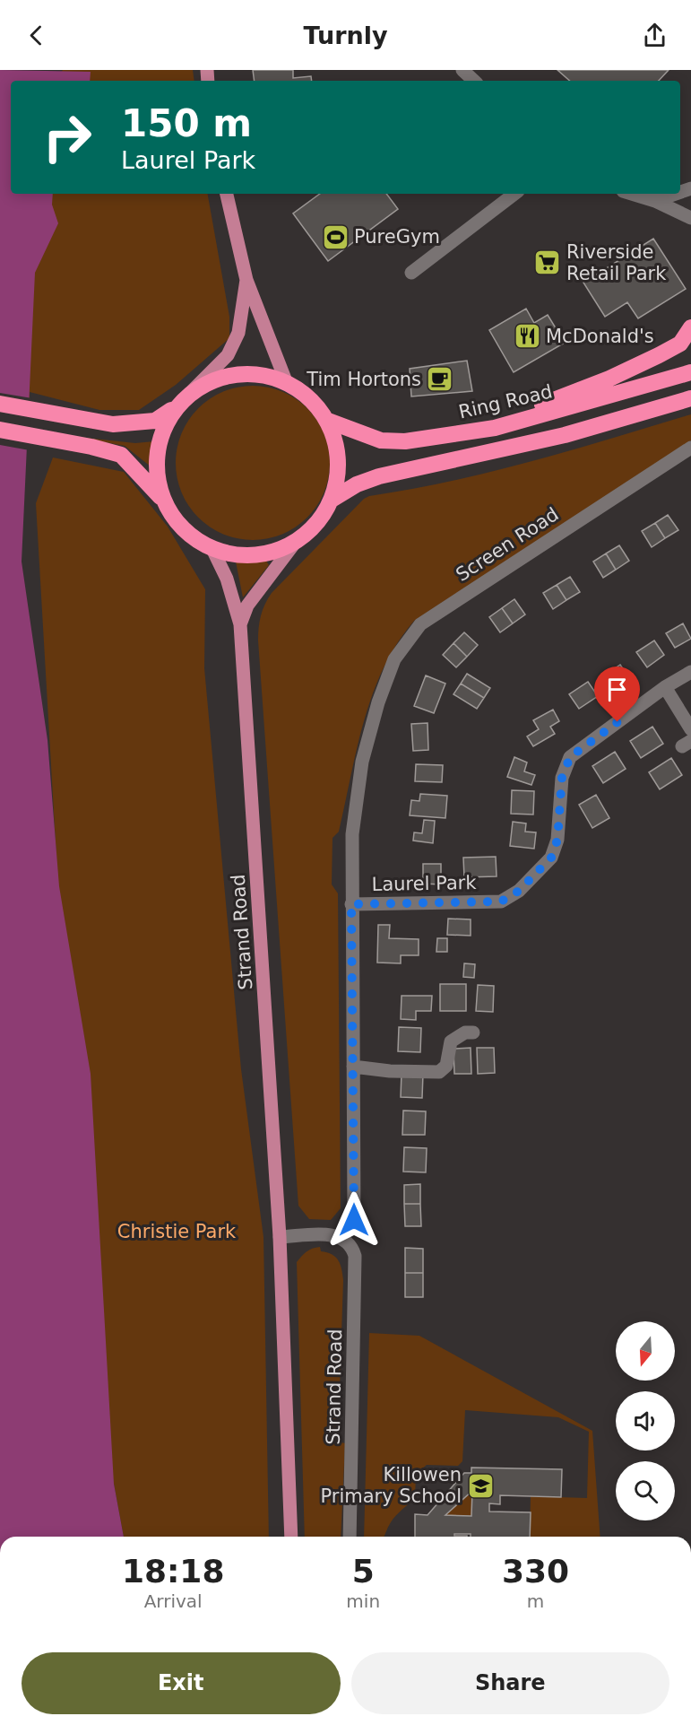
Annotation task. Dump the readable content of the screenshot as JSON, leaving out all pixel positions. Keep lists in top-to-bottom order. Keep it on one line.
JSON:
{"streets":{"highway":["Ring Road"],"main road":["Strand Road"],"street":["Screen Road","Laurel Park"]},"crossings":[["Ring Road","Strand Road"],["Screen Road","Laurel Park"]],"parks":["Christie Park"],"places":{"sports":["PureGym"],"supermarket":["Riverside Retail Park"],"restaurant":["McDonald's"],"cafe":["Tim Hortons"],"school or university":["Killowen Primary School"]},"north":"bottom","page":{"header":"Turnly","turn":["150 m","Laurel Park"],"eta":["18:18","Arrival","5","min","330","m"],"buttons":["Exit","Share"]}}
